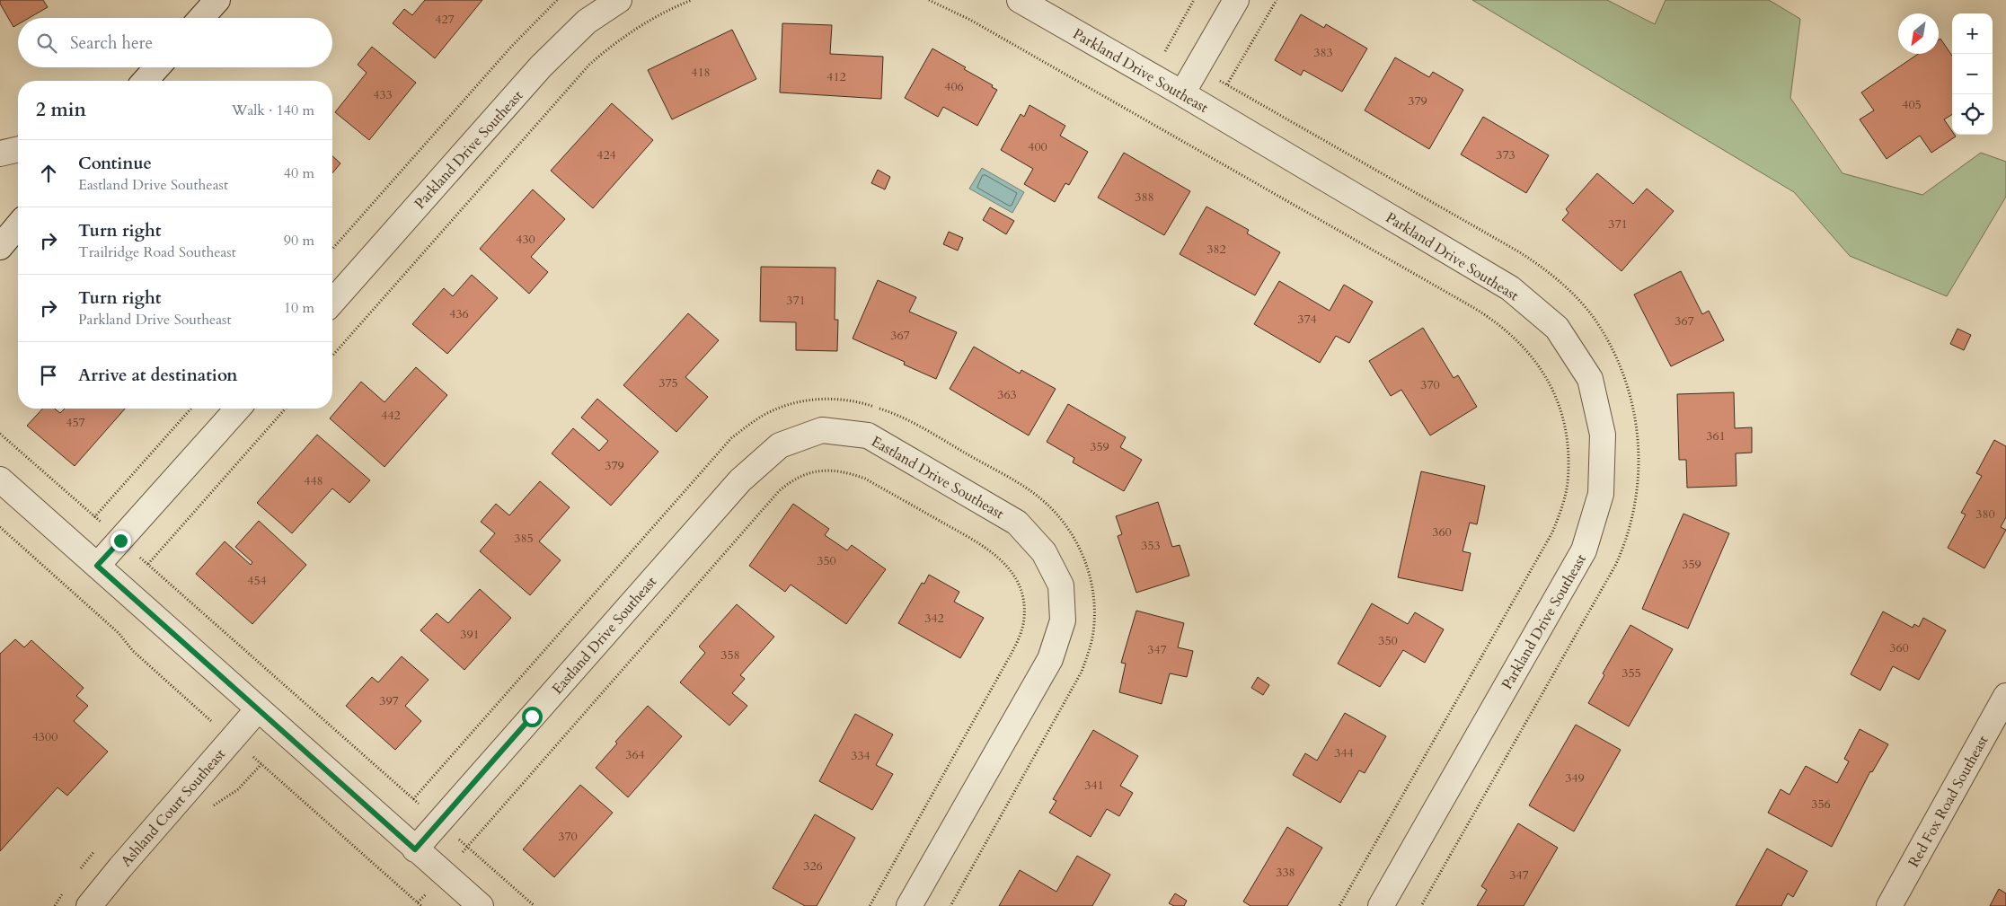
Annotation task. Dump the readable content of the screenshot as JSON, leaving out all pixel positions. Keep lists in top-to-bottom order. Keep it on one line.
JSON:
{"streets":{"street":["Parkland Drive Southeast","Eastland Drive Southeast","Red Fox Road Southeast","Ashland Court Southeast"]},"house_numbers":["427","383","418","412","406","433","379","405","400","424","373","388","371","430","382","371","436","374","367","367","375","370","363","442","457","361","359","379","448","380","360","385","353","350","359","454","342","391","350","360","347","358","355","397","4300","344","364","334","349","341","356","370","326","338","347"],"north":"bottom left","page":{"map_buttons":["+","−"],"search":"Search here","heading":["2 min","Walk · 140 m"],"list":[["Continue","Eastland Drive Southeast","40 m"],["Turn right","Trailridge Road Southeast","90 m"],["Turn right","Parkland Drive Southeast","10 m"],"Arrive at destination"]}}
